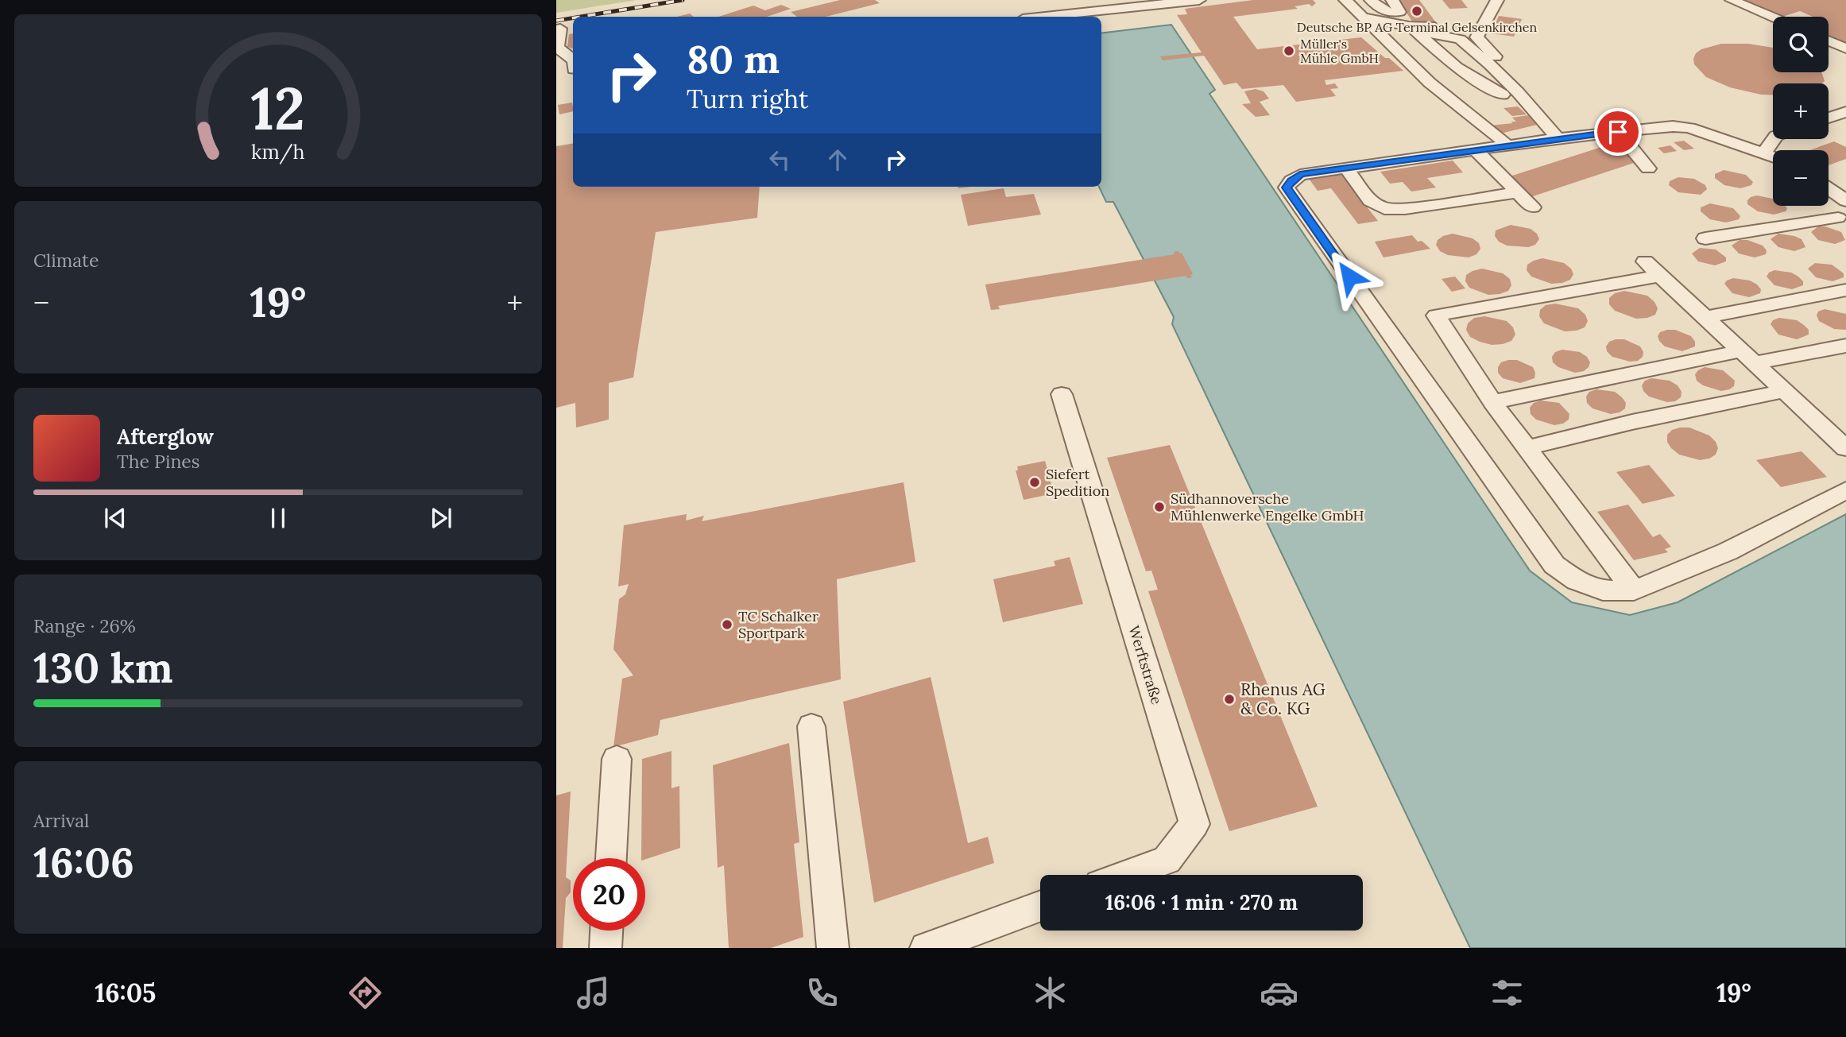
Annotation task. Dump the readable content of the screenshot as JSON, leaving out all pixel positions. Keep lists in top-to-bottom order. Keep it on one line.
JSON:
{"streets":{"street":["Werftstraße"]},"places":["Deutsche BP AG Terminal Gelsenkirchen","Müller's Mühle GmbH","Siefert Spedition","Südhannoversche Mühlenwerke Engelke GmbH","TC Schalker Sportpark","Rhenus AG & Co. KG"],"page":{"map_buttons":["+","−"],"turn":["80 m","Turn right"],"tile":["Climate",["Range · 26%","130 km"],["Arrival","16:06"]],"heat":["−","19°","+"],"song":["Afterglow","The Pines"],"limit":"20","trip":"16:06 · 1 min · 270 m","tabs":["16:05","19°"],"gauge":["12","km/h"]}}
